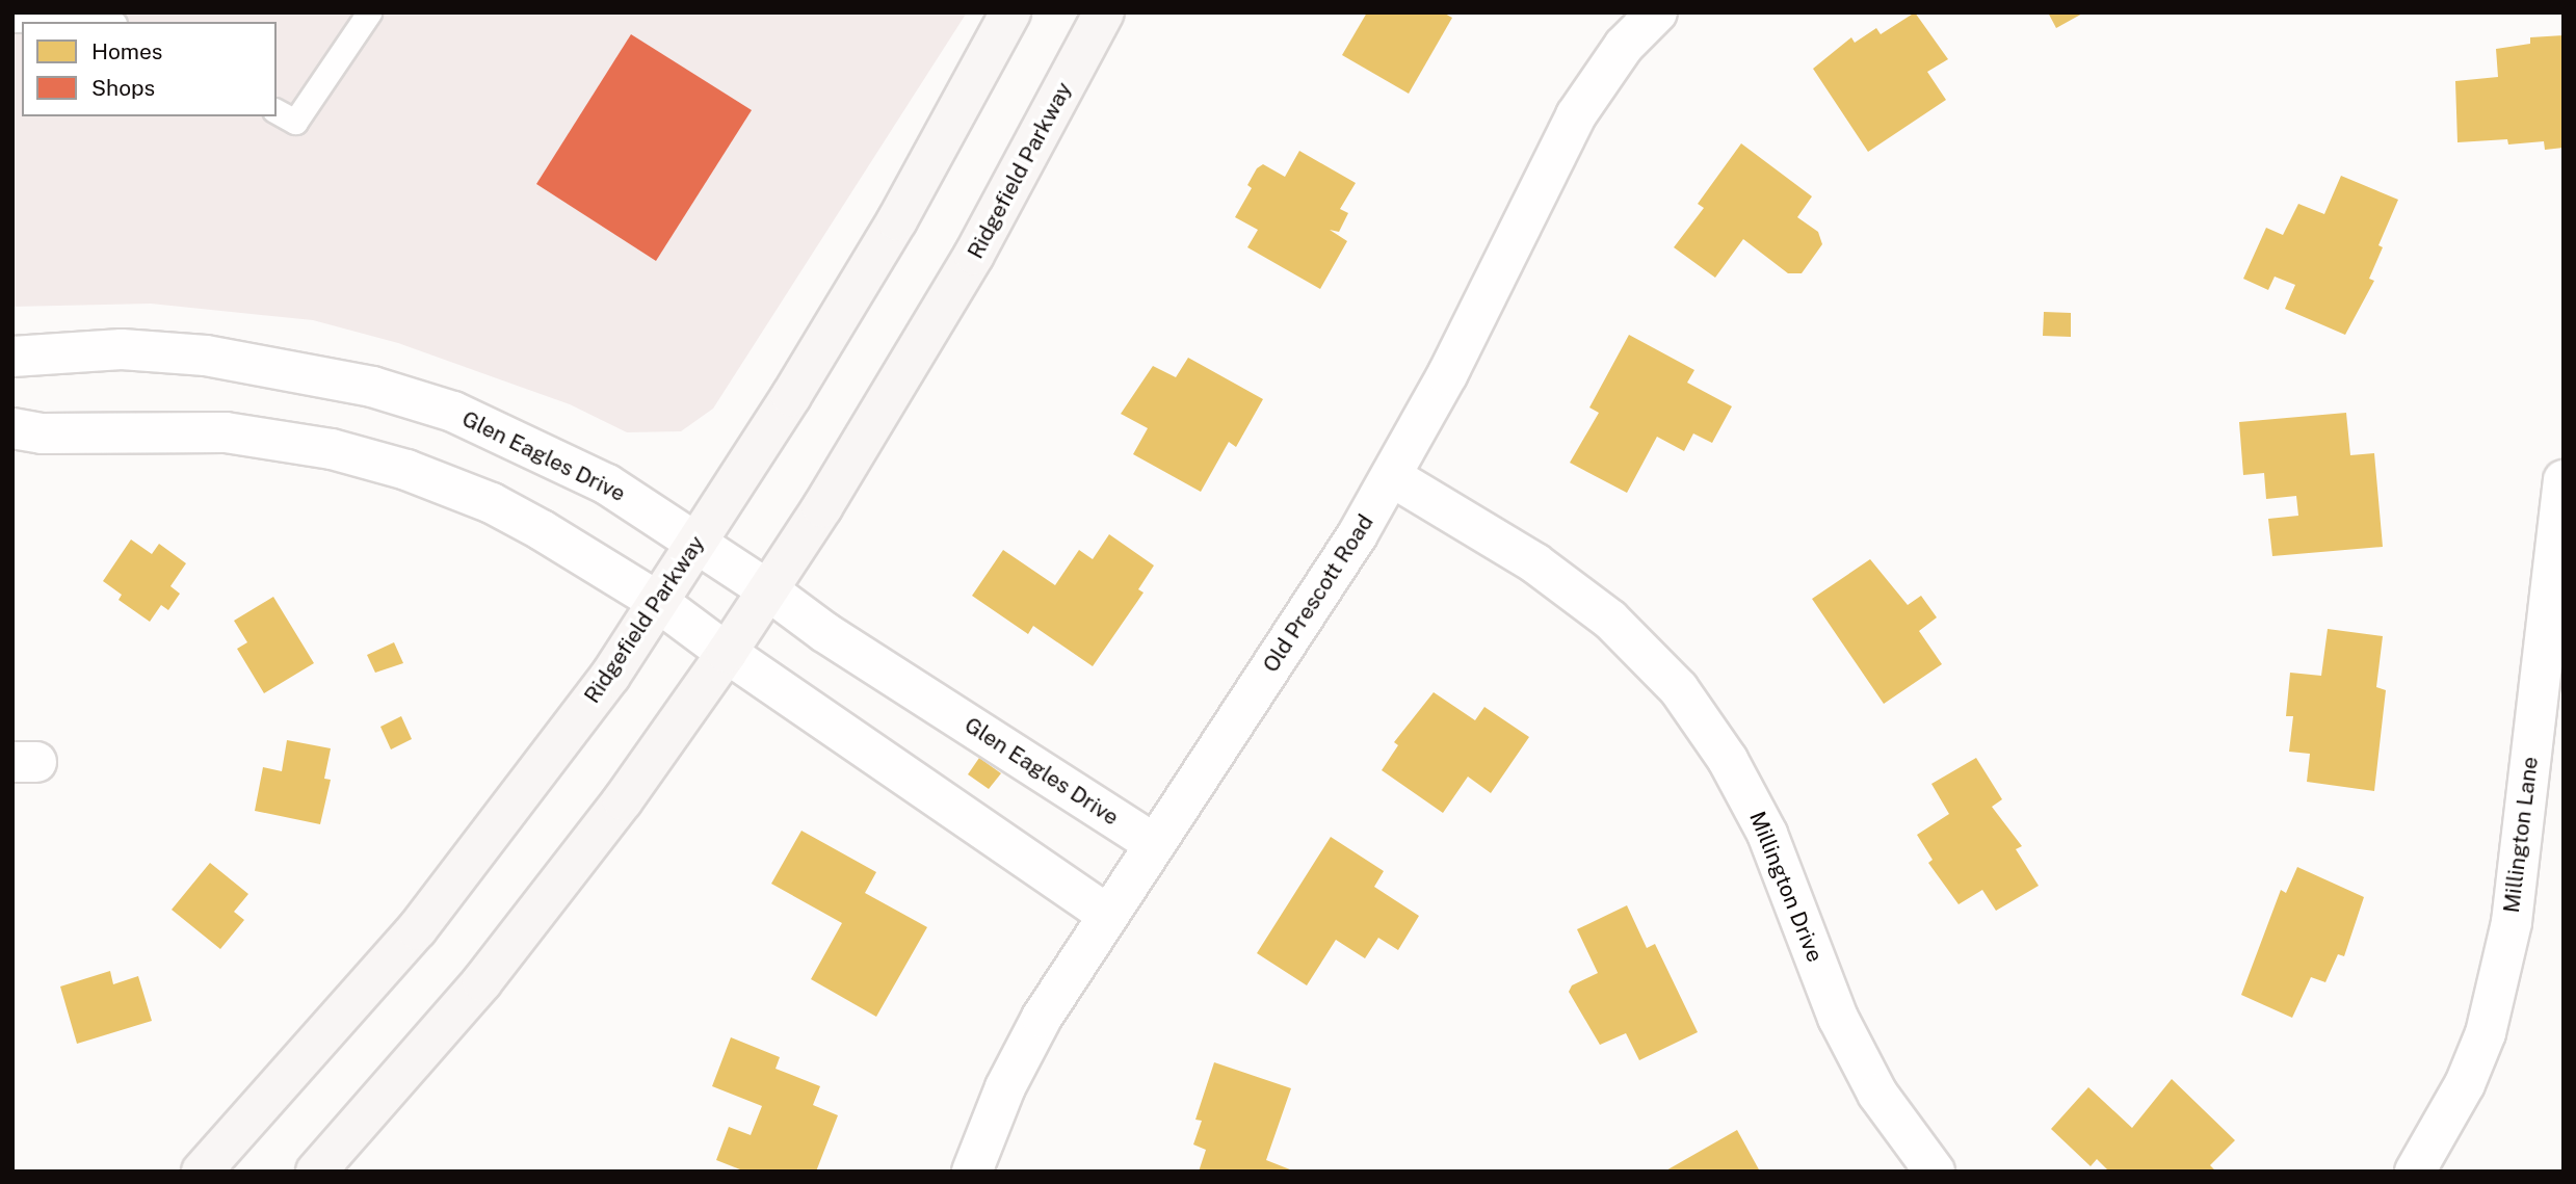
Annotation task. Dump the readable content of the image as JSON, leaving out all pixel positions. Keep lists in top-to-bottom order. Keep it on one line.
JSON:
{"streets":{"main road":["Ridgefield Parkway"],"street":["Glen Eagles Drive","Old Prescott Road","Millington Lane","Millington Drive"]},"crossings":[["Ridgefield Parkway","Glen Eagles Drive"],["Glen Eagles Drive","Old Prescott Road"],["Old Prescott Road","Millington Drive"]],"legend":["Homes","Shops"]}
